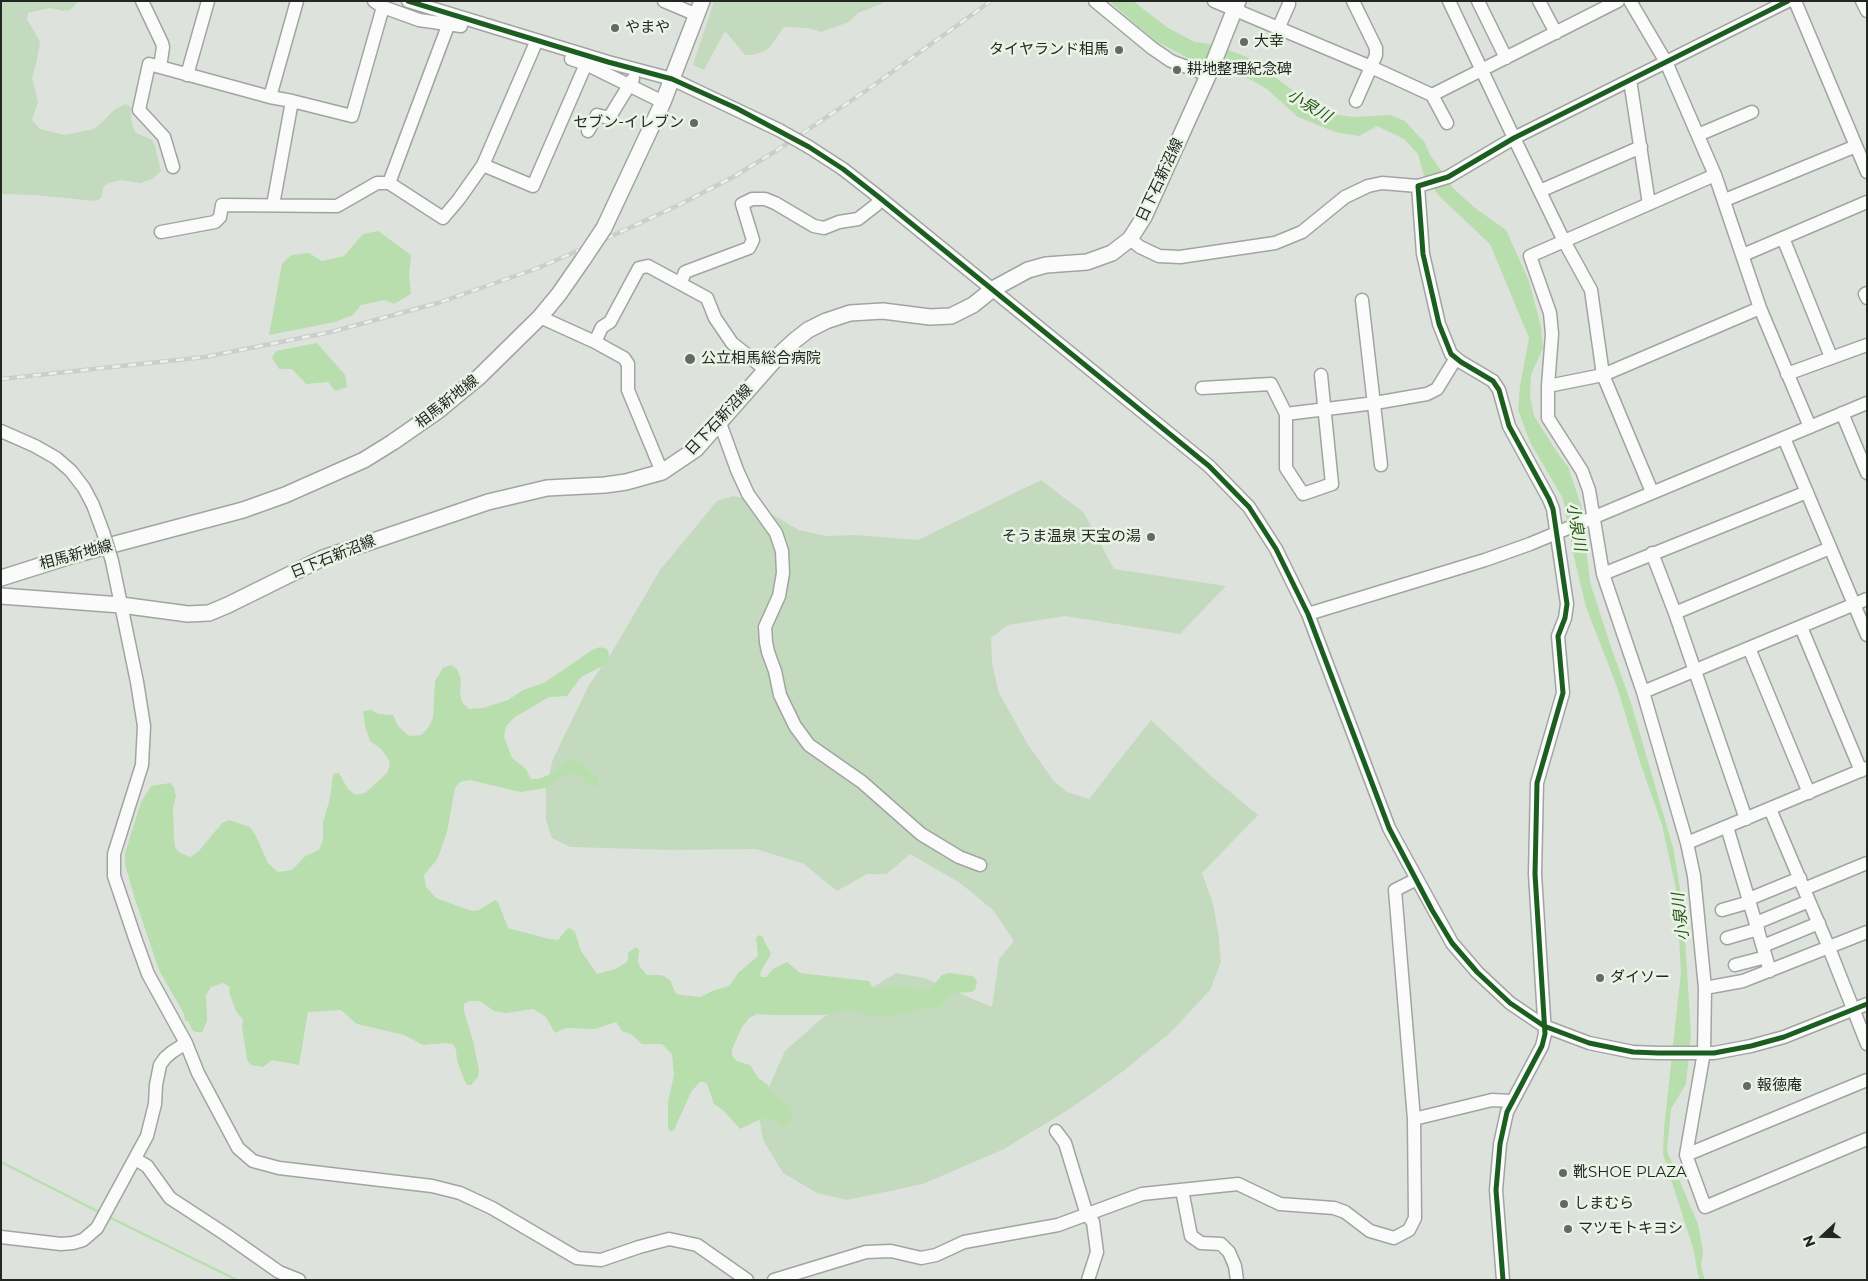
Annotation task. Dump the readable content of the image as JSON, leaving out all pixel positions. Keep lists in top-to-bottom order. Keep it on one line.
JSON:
{"streets":{"main road":["日下石新沼線","相馬新地線"]},"water":["小泉川"],"places":["やまや","大幸","タイヤランド相馬","耕地整理紀念碑","セブン-イレブン","公立相馬総合病院","そうま温泉 天宝の湯","ダイソー","報徳庵","靴SHOE PLAZA","しまむら","マツモトキヨシ"],"north":"left"}
